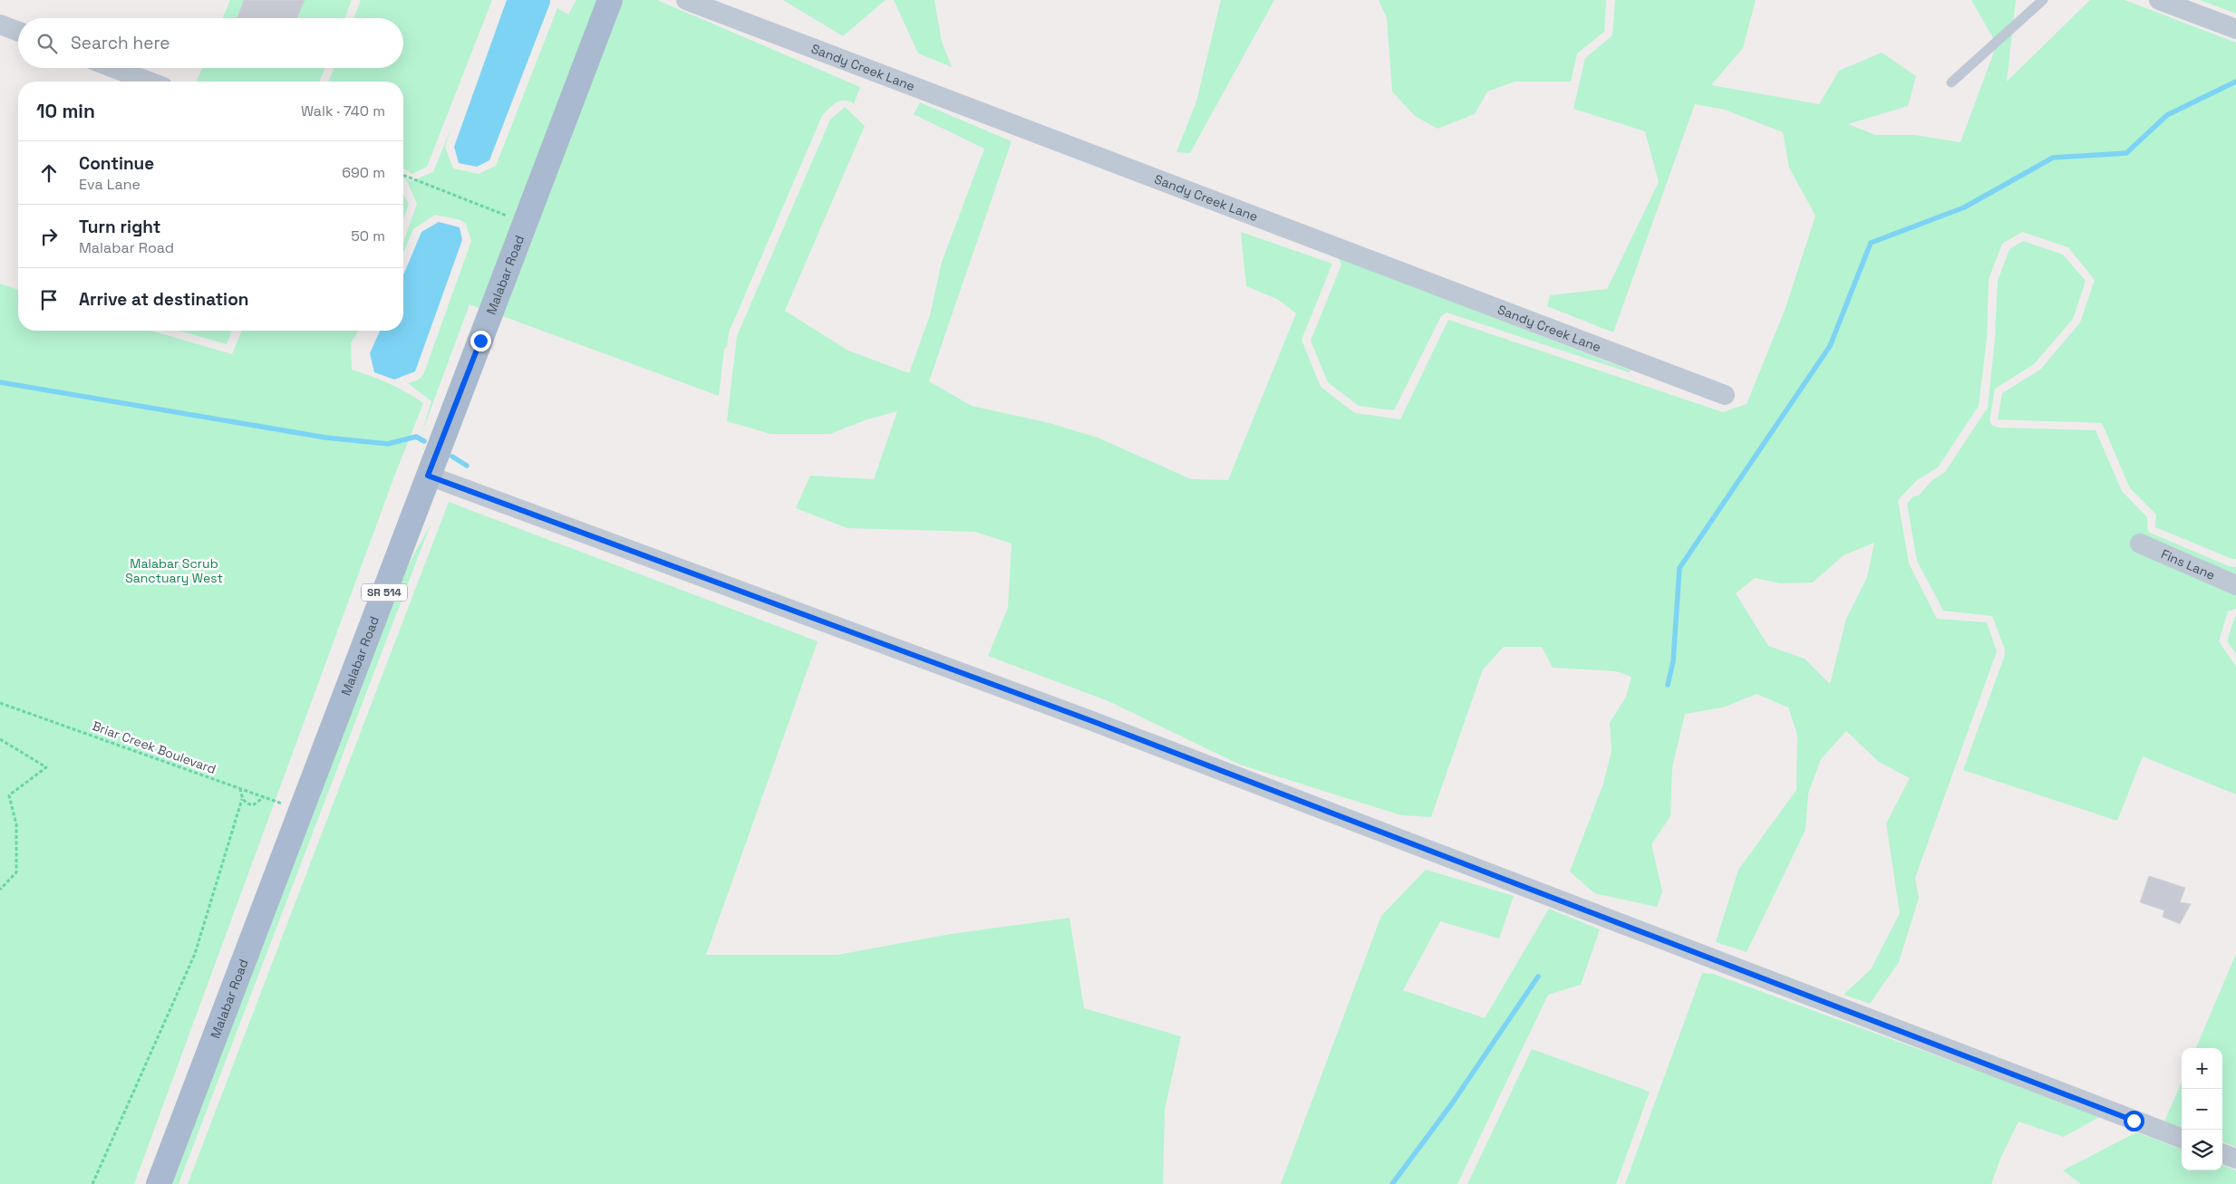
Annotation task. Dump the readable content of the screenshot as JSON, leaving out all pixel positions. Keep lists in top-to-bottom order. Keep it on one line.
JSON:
{"streets":{"main road":["Malabar Road","SR 514"],"street":["Sandy Creek Lane","Fins Lane"],"path":["Briar Creek Boulevard"]},"crossings":[["Malabar Road","Briar Creek Boulevard"]],"parks":["Malabar Scrub Sanctuary West"],"page":{"search":"Search here","heading":["10 min","Walk · 740 m"],"list":[["Continue","Eva Lane","690 m"],["Turn right","Malabar Road","50 m"],"Arrive at destination"],"map_buttons":["+","−"]}}
